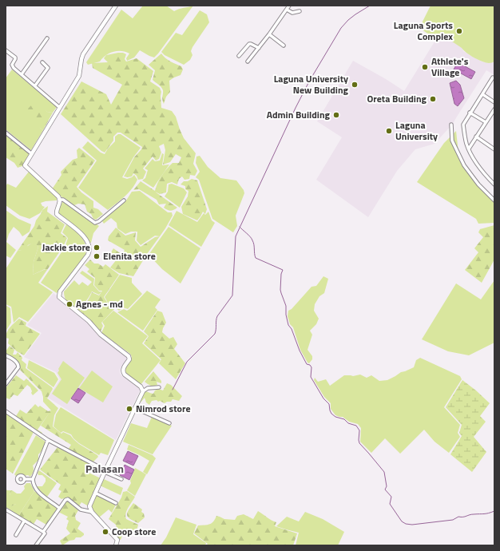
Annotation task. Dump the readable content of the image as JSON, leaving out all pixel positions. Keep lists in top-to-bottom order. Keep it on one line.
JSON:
{"districts":["Palasan"],"places":["Laguna Sports Complex","Athlete's Village","Laguna University New Building","Oreta Building","Admin Building","Laguna University","Jackie store","Elenita store","Agnes - md","Nimrod store","Coop store"]}
